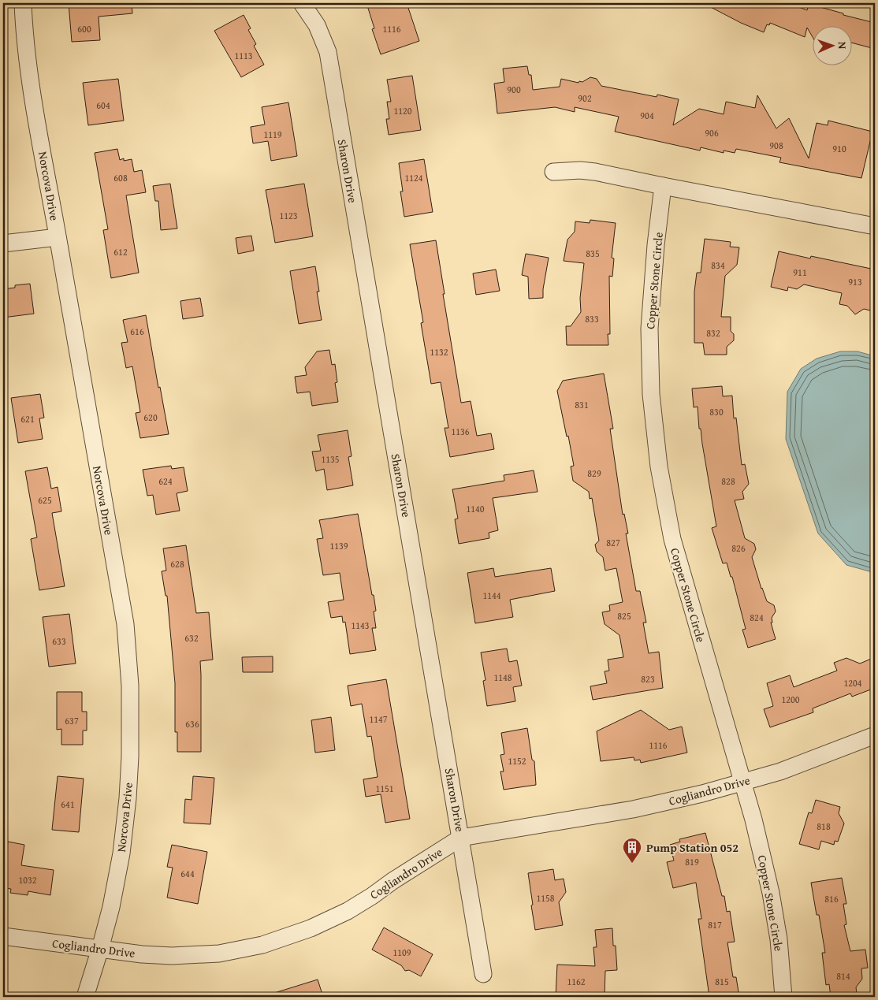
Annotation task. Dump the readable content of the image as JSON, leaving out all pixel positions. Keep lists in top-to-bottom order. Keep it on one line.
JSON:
{"streets":{"street":["Sharon Drive","Norcova Drive","Copper Stone Circle","Cogliandro Drive"]},"crossings":[["Sharon Drive","Cogliandro Drive"],["Norcova Drive","Cogliandro Drive"],["Copper Stone Circle","Cogliandro Drive"]],"places":{"building":["Pump Station 052"]},"house_numbers":["600","1116","1113","900","902","604","1120","904","906","1119","908","910","608","1124","1123","612","835","834","911","913","833","616","832","1132","831","830","620","621","1136","1135","829","624","828","625","1140","827","1139","826","628","1144","825","824","1143","632","633","1148","823","1204","1200","1147","637","636","1116","1152","1151","641","818","819","644","1032","1158","816","817","1109","814","1162","815"],"north":"right"}
